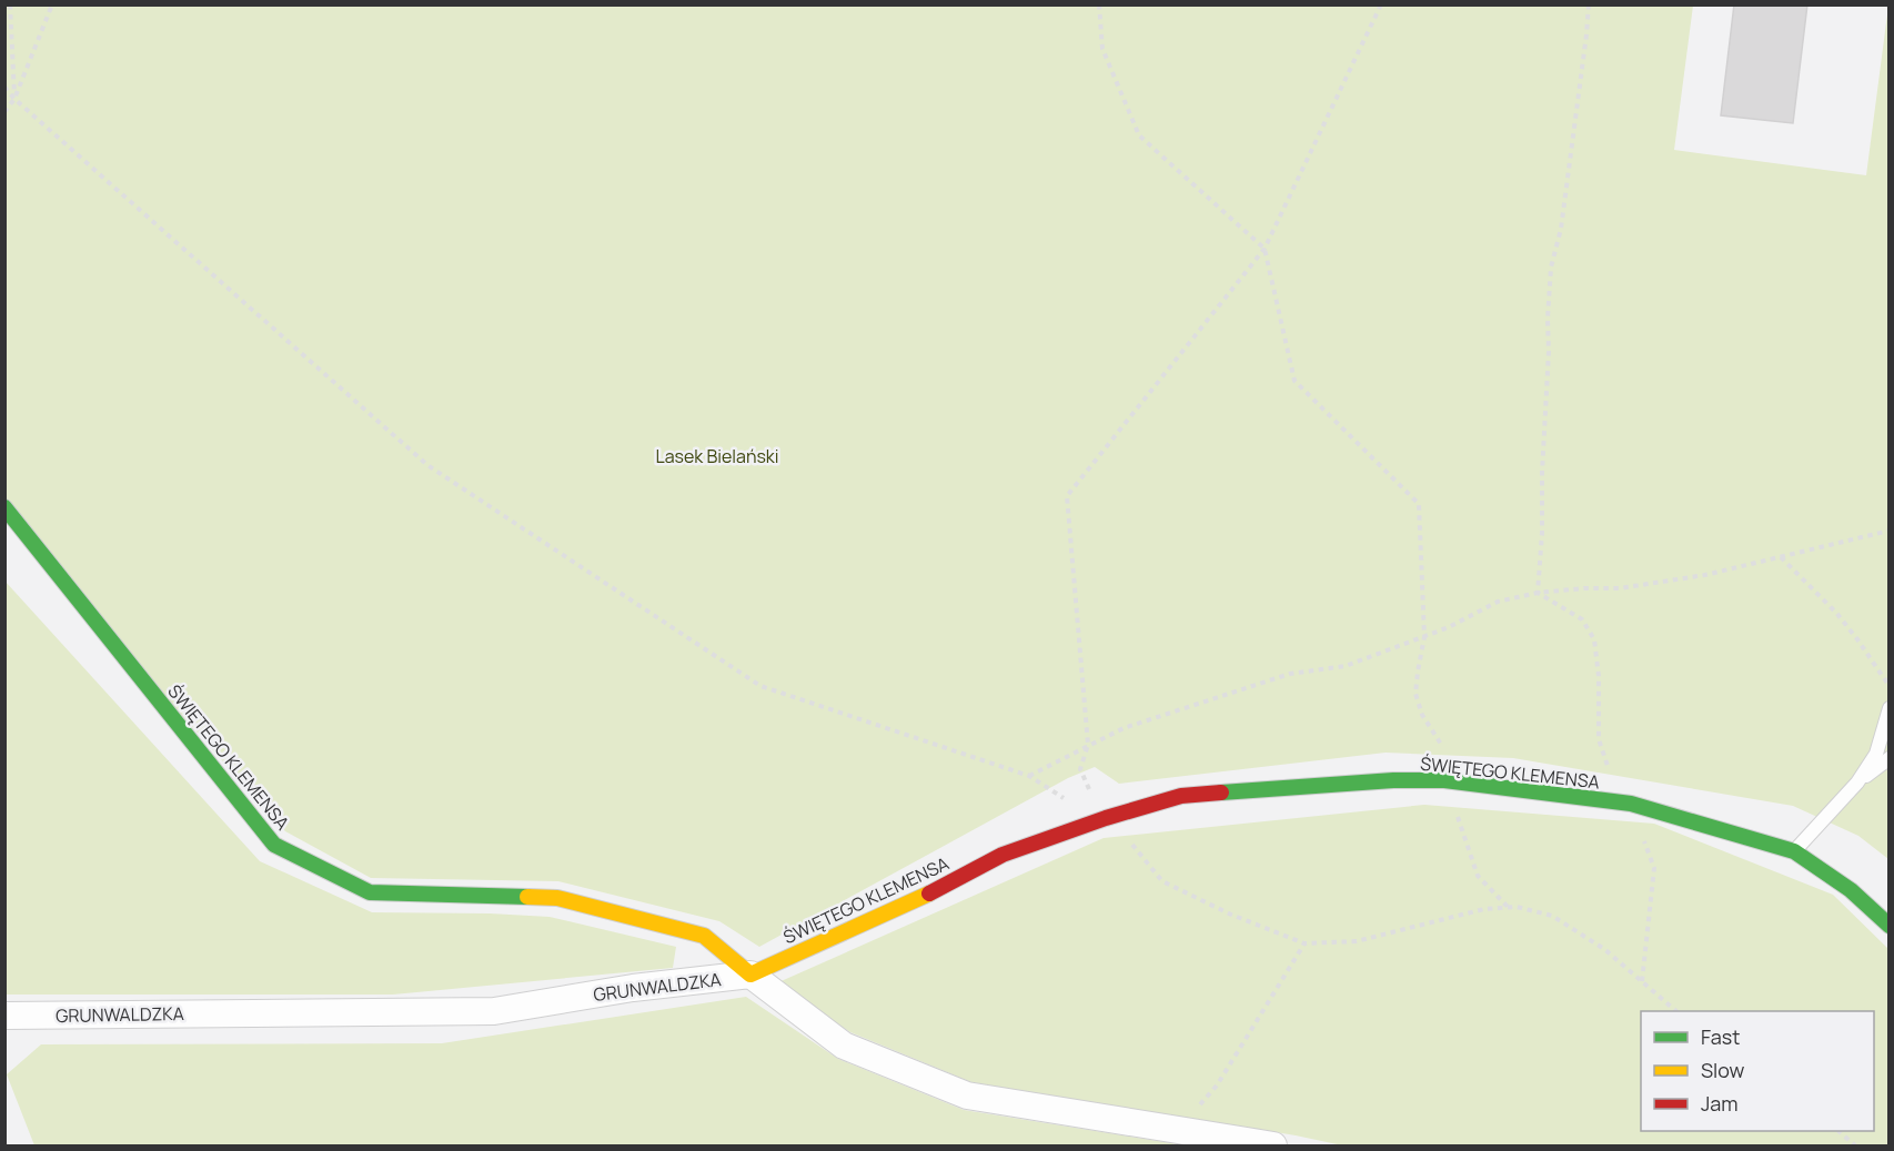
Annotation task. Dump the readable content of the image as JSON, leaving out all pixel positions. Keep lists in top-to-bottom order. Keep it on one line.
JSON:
{"streets":{"street":["ŚWIĘTEGO KLEMENSA","GRUNWALDZKA"]},"crossings":[["ŚWIĘTEGO KLEMENSA","GRUNWALDZKA"]],"parks":["Lasek Bielański"],"legend":["Fast","Slow","Jam"]}
